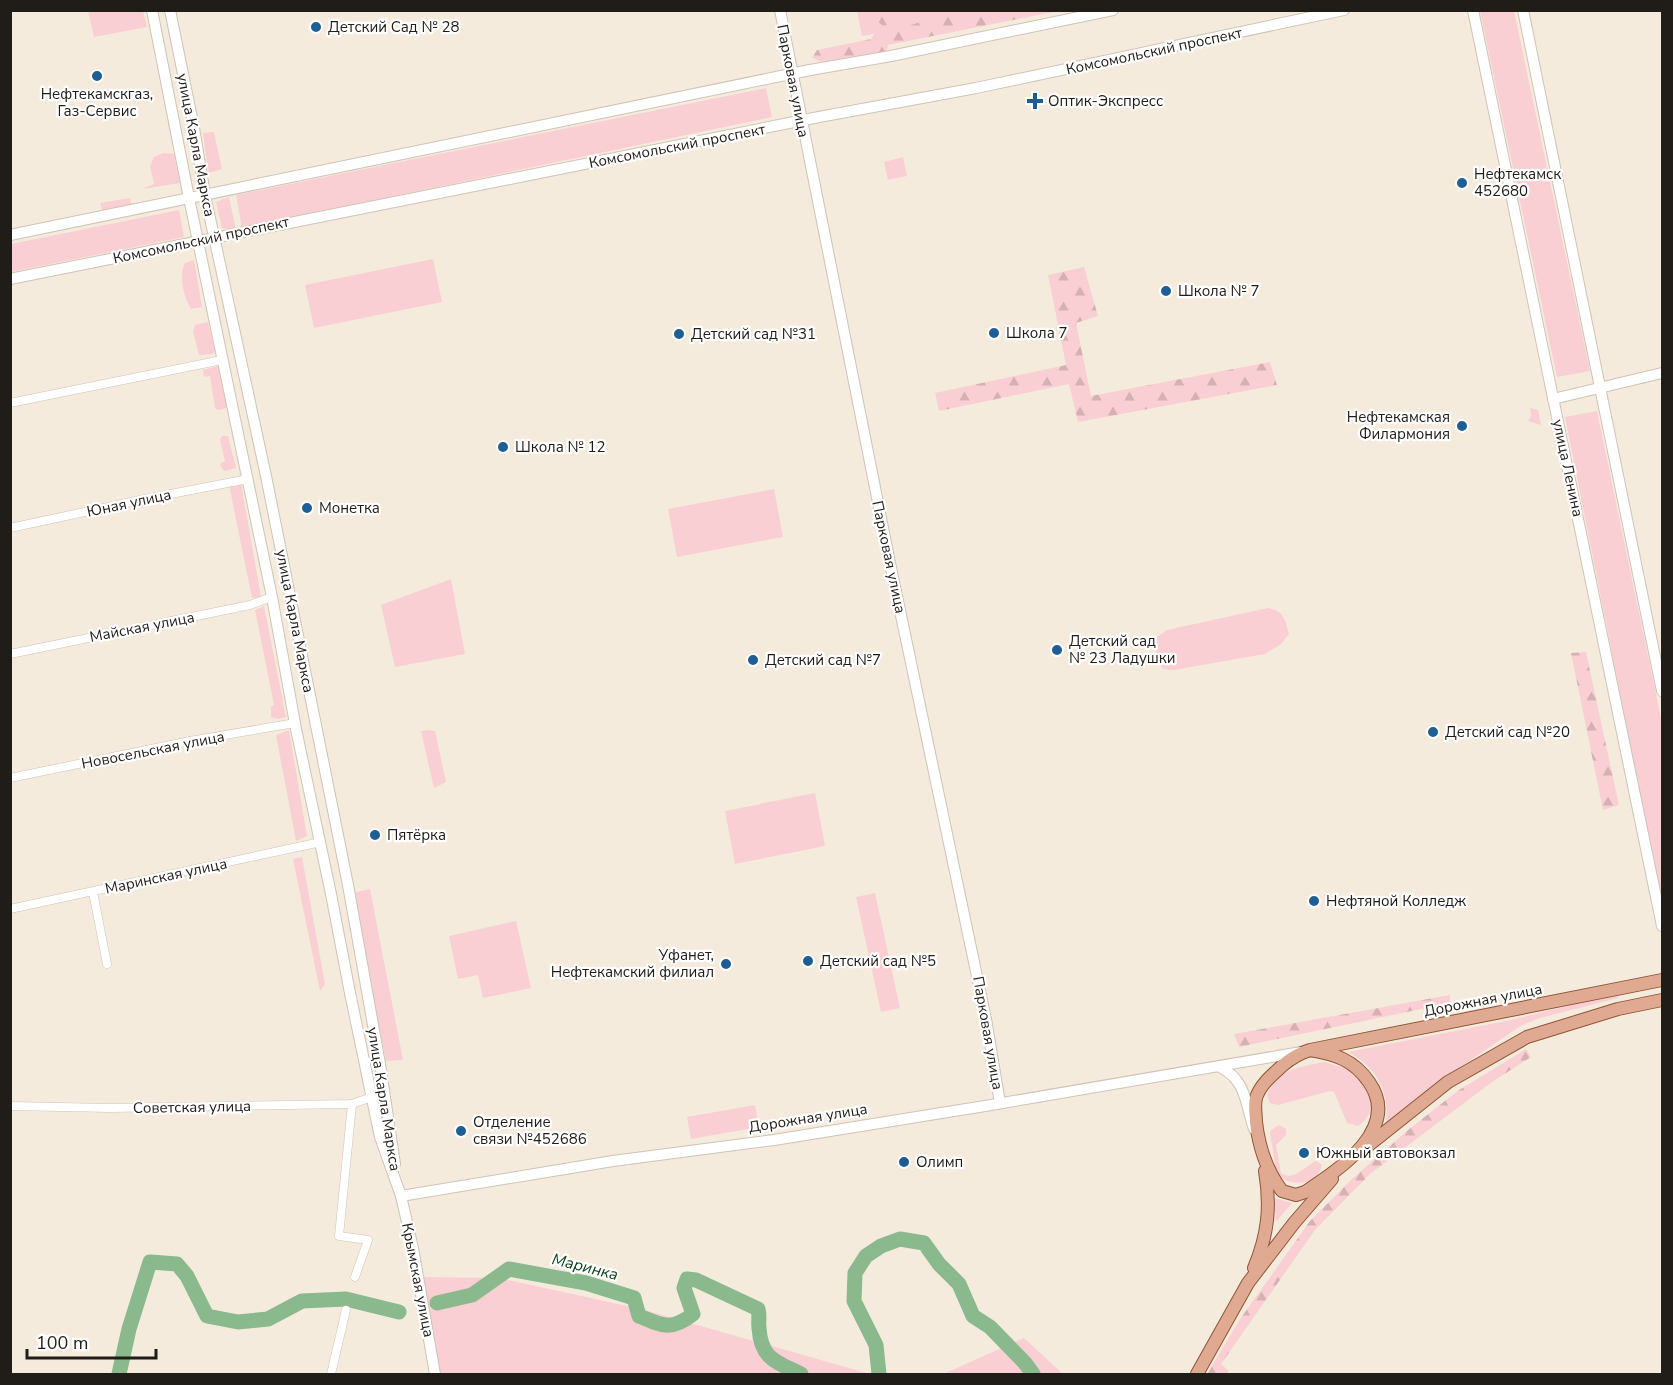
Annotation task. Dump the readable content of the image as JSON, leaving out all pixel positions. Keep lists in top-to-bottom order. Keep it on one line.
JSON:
{"streets":{"main road":["Комсомольский проспект","Парковая улица","улица Карла Маркса","улица Ленина","Дорожная улица","Крымская улица"],"street":["Юная улица","Майская улица","Новосельская улица","Маринская улица","Советская улица"]},"crossings":[["Комсомольский проспект","Парковая улица"],["Комсомольский проспект","улица Карла Маркса"],["Парковая улица","Дорожная улица"],["улица Карла Маркса","Юная улица"],["улица Карла Маркса","Майская улица"],["улица Карла Маркса","Новосельская улица"],["улица Карла Маркса","Маринская улица"],["улица Карла Маркса","Дорожная улица"],["улица Карла Маркса","Советская улица"],["улица Карла Маркса","Крымская улица"],["Дорожная улица","Крымская улица"]],"water":["Маринка"],"places":{"other":["Детский Сад № 28","Нефтекамскгаз, Газ-Сервис","Нефтекамск 452680","Школа № 7","Школа 7","Детский сад №31","Нефтекамская Филармония","Школа № 12","Монетка","Детский сад № 23 Ладушки","Детский сад №7","Детский сад №20","Пятёрка","Нефтяной Колледж","Детский сад №5","Уфанет, Нефтекамский филиал","Отделение связи №452686","Южный автовокзал","Олимп"],"health":["Оптик-Экспресс"]},"scale_bar":"100 m"}
